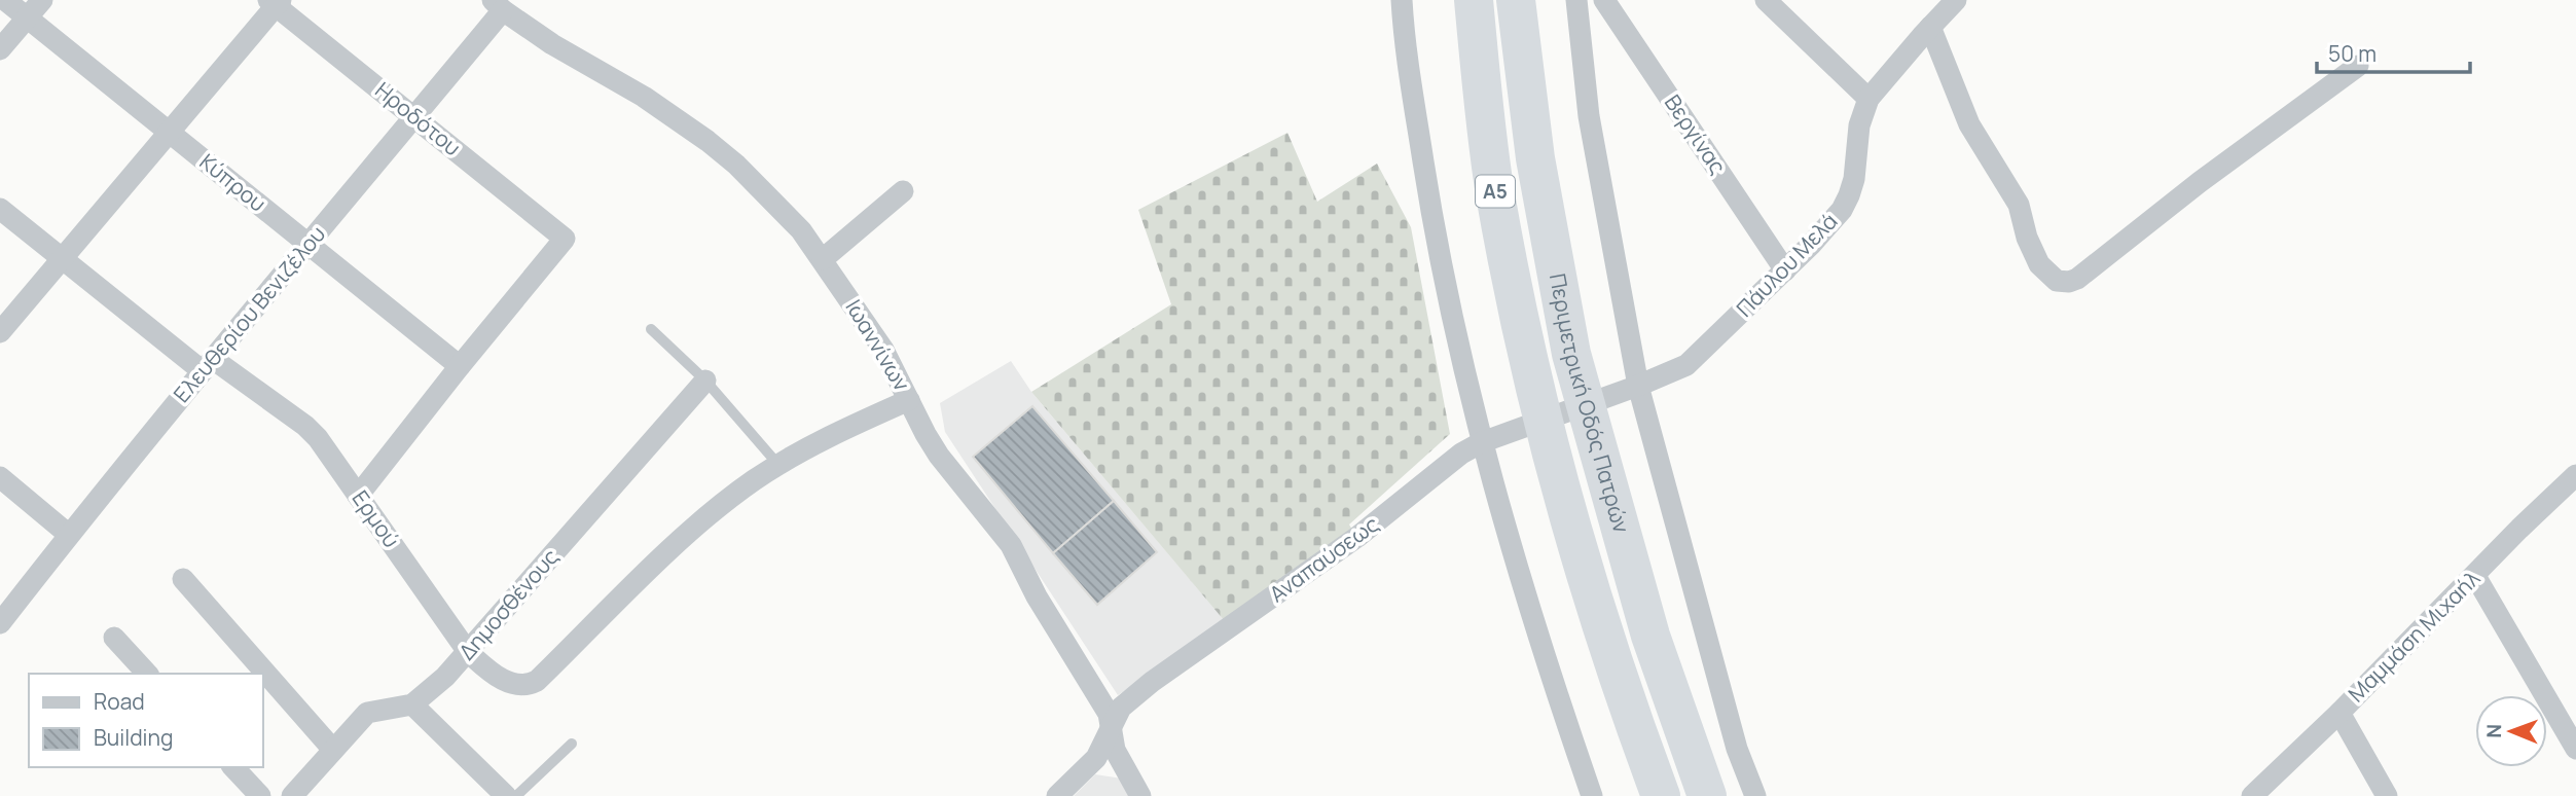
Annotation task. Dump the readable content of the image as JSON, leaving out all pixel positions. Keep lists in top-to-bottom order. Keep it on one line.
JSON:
{"streets":{"highway":["Α5","Περιμετρική Οδός Πατρών"],"street":["Ηροδότου","Βεργίνας","Κύπρου","Πάυλου Μελά","Ελευθερίου Βενιζέλου","Ιωαννίνων","Ερμού","Αναπαύσεως","Δημοσθένους","Μαμμάση Μιχαήλ"]},"crossings":[["Ηροδότου","Κύπρου"],["Ηροδότου","Ελευθερίου Βενιζέλου"],["Βεργίνας","Πάυλου Μελά"],["Κύπρου","Ελευθερίου Βενιζέλου"],["Πάυλου Μελά","Αναπαύσεως"],["Ελευθερίου Βενιζέλου","Ιωαννίνων"],["Ελευθερίου Βενιζέλου","Ερμού"],["Ιωαννίνων","Αναπαύσεως"],["Ερμού","Δημοσθένους"]],"legend":["Road","Building"],"scale_bar":"50 m","north":"left"}
